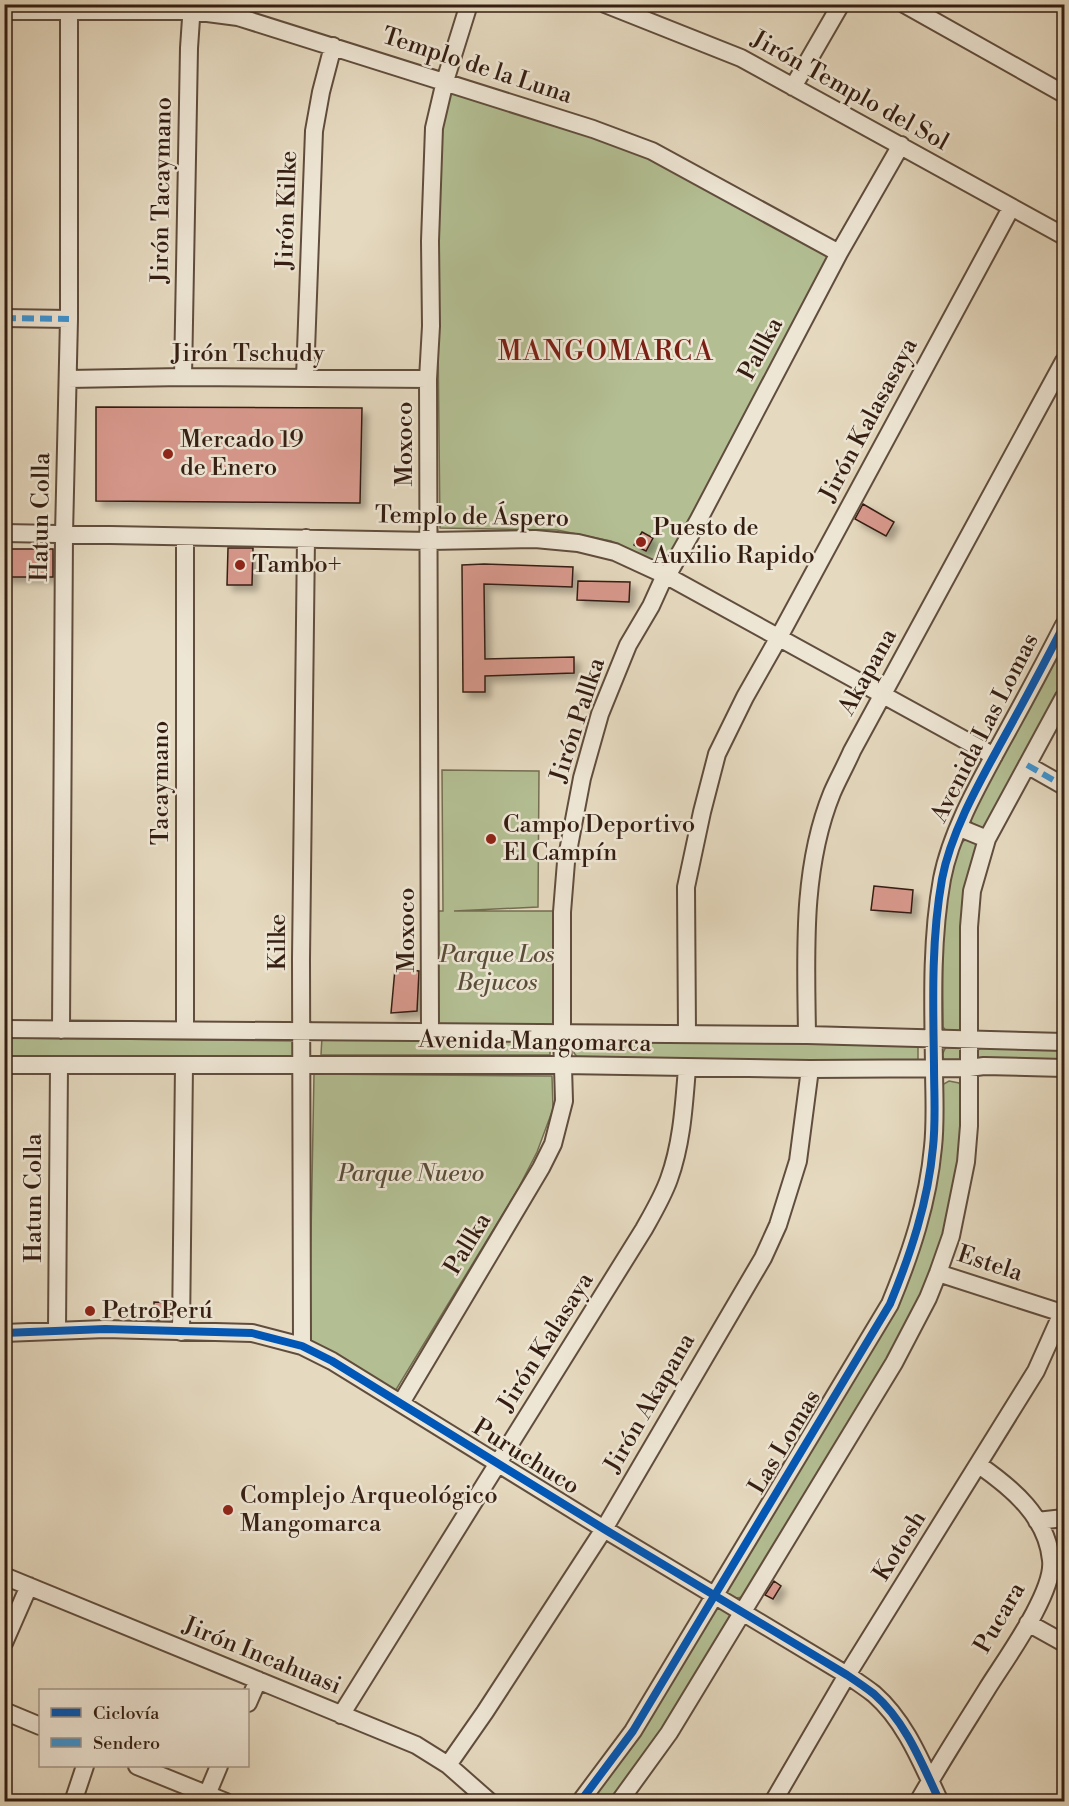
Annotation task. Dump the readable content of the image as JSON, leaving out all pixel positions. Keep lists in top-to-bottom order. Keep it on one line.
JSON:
{"streets":{"street":["Templo de la Luna","Jirón Templo del Sol","Jirón Tacaymano","Jirón Kilke","Pallka","Jirón Tschudy","Jirón Kalasasaya","Moxoco","Hatun Colla","Templo de Áspero","Akapana","Jirón Pallka","Avenida Las Lomas","Tacaymano","Kilke","Avenida Mangomarca","Estela","Jirón Kalasaya","Jirón Akapana","Las Lomas","Puruchuco","Kotosh","Pucara","Jirón Incahuasi"]},"crossings":[["Templo de la Luna","Jirón Tacaymano"],["Templo de la Luna","Jirón Kilke"],["Templo de la Luna","Pallka"],["Templo de la Luna","Moxoco"],["Templo de la Luna","Hatun Colla"],["Jirón Templo del Sol","Pallka"],["Jirón Templo del Sol","Jirón Kalasasaya"],["Jirón Tacaymano","Jirón Tschudy"],["Jirón Kilke","Jirón Tschudy"],["Pallka","Templo de Áspero"],["Pallka","Jirón Pallka"],["Pallka","Avenida Mangomarca"],["Pallka","Puruchuco"],["Jirón Tschudy","Moxoco"],["Jirón Tschudy","Hatun Colla"],["Jirón Kalasasaya","Templo de Áspero"],["Jirón Kalasasaya","Avenida Mangomarca"],["Moxoco","Templo de Áspero"],["Moxoco","Avenida Mangomarca"],["Hatun Colla","Templo de Áspero"],["Hatun Colla","Avenida Mangomarca"],["Hatun Colla","Puruchuco"],["Templo de Áspero","Akapana"],["Templo de Áspero","Jirón Pallka"],["Templo de Áspero","Avenida Las Lomas"],["Templo de Áspero","Tacaymano"],["Templo de Áspero","Kilke"],["Akapana","Avenida Mangomarca"],["Jirón Pallka","Avenida Mangomarca"],["Avenida Las Lomas","Avenida Mangomarca"],["Avenida Las Lomas","Las Lomas"],["Tacaymano","Avenida Mangomarca"],["Kilke","Avenida Mangomarca"],["Kilke","Puruchuco"],["Avenida Mangomarca","Jirón Kalasaya"],["Avenida Mangomarca","Jirón Akapana"],["Avenida Mangomarca","Las Lomas"],["Estela","Kotosh"],["Jirón Kalasaya","Puruchuco"],["Jirón Kalasaya","Jirón Incahuasi"],["Jirón Akapana","Puruchuco"],["Jirón Akapana","Jirón Incahuasi"],["Las Lomas","Puruchuco"],["Puruchuco","Kotosh"],["Puruchuco","Pucara"],["Kotosh","Pucara"]],"districts":["MANGOMARCA"],"parks":["Parque Los Bejucos","Parque Nuevo"],"places":["Mercado 19 de Enero","Puesto de Auxilio Rapido","Tambo+","Campo Deportivo El Campín","PetroPerú","Complejo Arqueológico Mangomarca"],"legend":["Ciclovía","Sendero"]}
